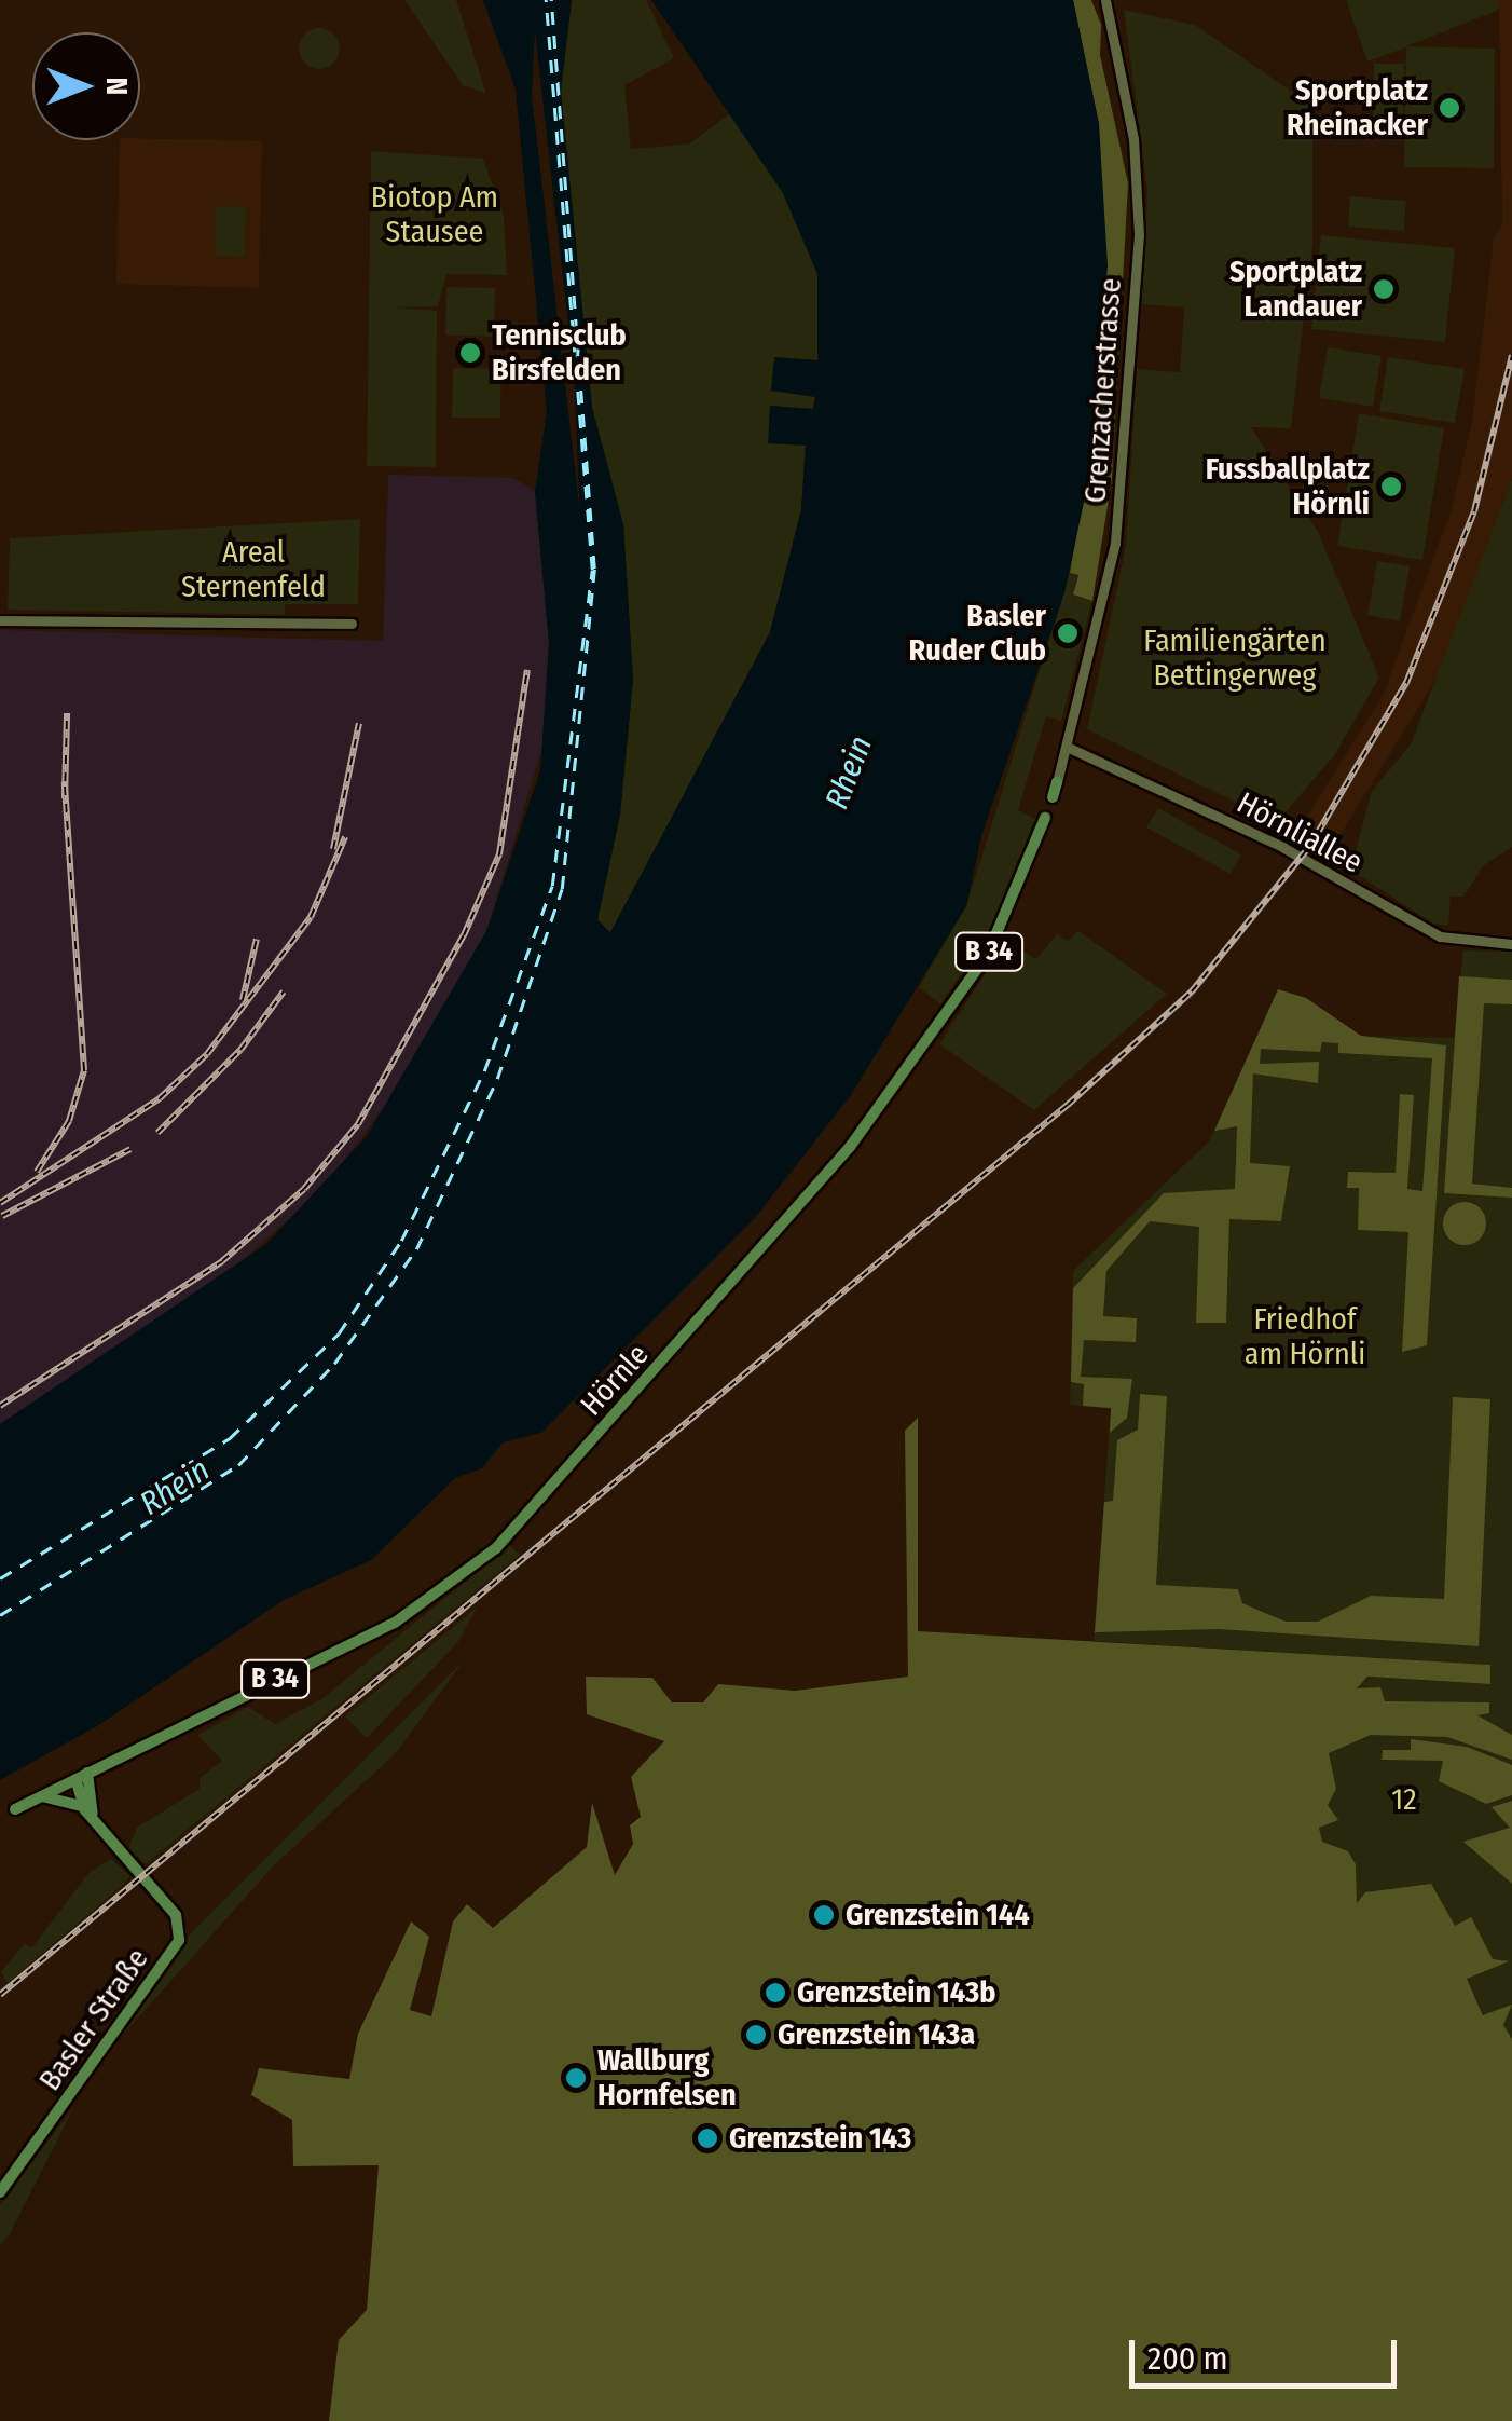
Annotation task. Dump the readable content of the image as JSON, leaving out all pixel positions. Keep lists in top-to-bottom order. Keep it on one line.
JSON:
{"streets":{"main road":["B 34","Hörnle","Basler Straße"],"street":["Grenzacherstrasse","Hörnliallee"]},"crossings":[["Grenzacherstrasse","Hörnliallee"],["B 34","Hörnle"]],"water":["Rhein"],"parks":["Biotop Am Stausee","Areal Sternenfeld","Familiengärten Bettingerweg","Friedhof am Hörnli","12"],"places":["Sportplatz Rheinacker","Sportplatz Landauer","Tennisclub Birsfelden","Fussballplatz Hörnli","Basler Ruder Club","Grenzstein 144","Grenzstein 143b","Grenzstein 143a","Wallburg Hornfelsen","Grenzstein 143"],"scale_bar":"200 m","north":"right"}
